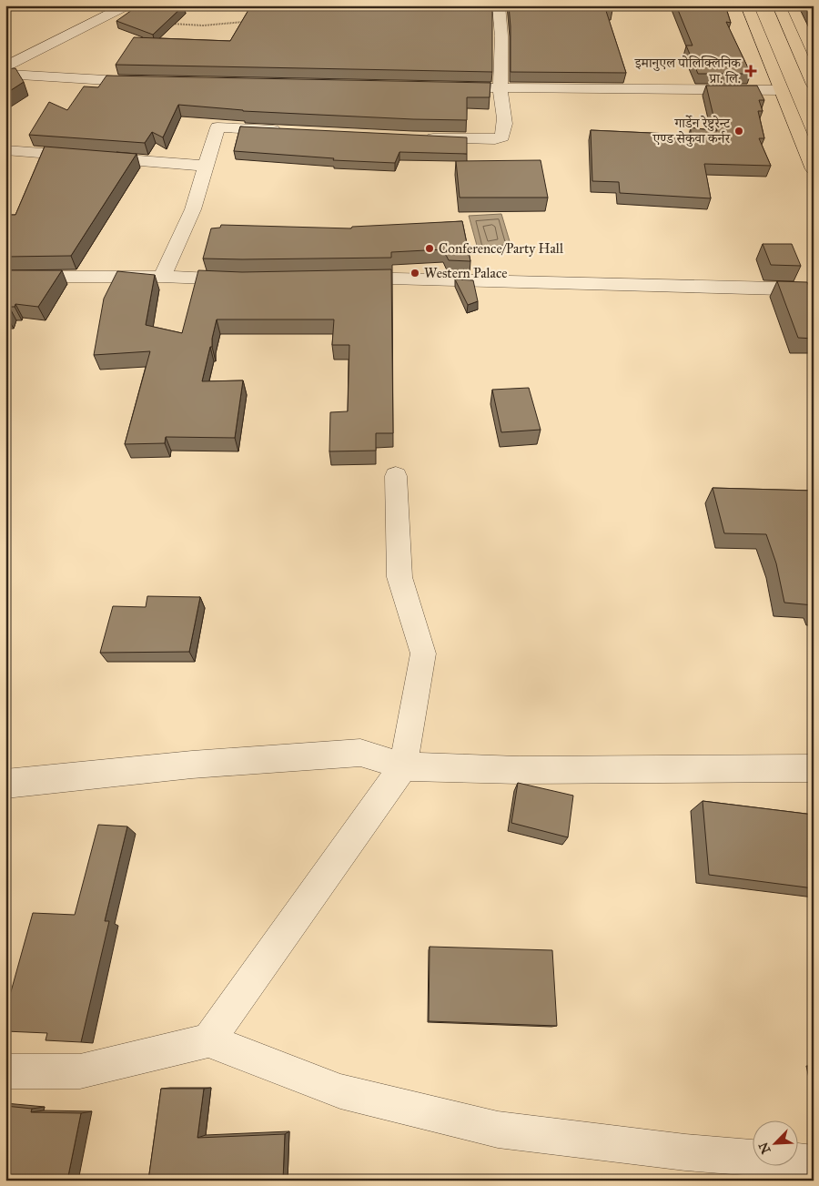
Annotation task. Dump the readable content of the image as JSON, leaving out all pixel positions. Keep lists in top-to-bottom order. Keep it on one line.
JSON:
{"places":{"health":["इमानुएल पोलिक्लिनिक प्रा. लि."],"other":["गार्डेन रेष्टुरेन्ट एण्ड सेकुवा कर्नर","Conference/Party Hall","Western Palace"]},"north":"bottom left"}
